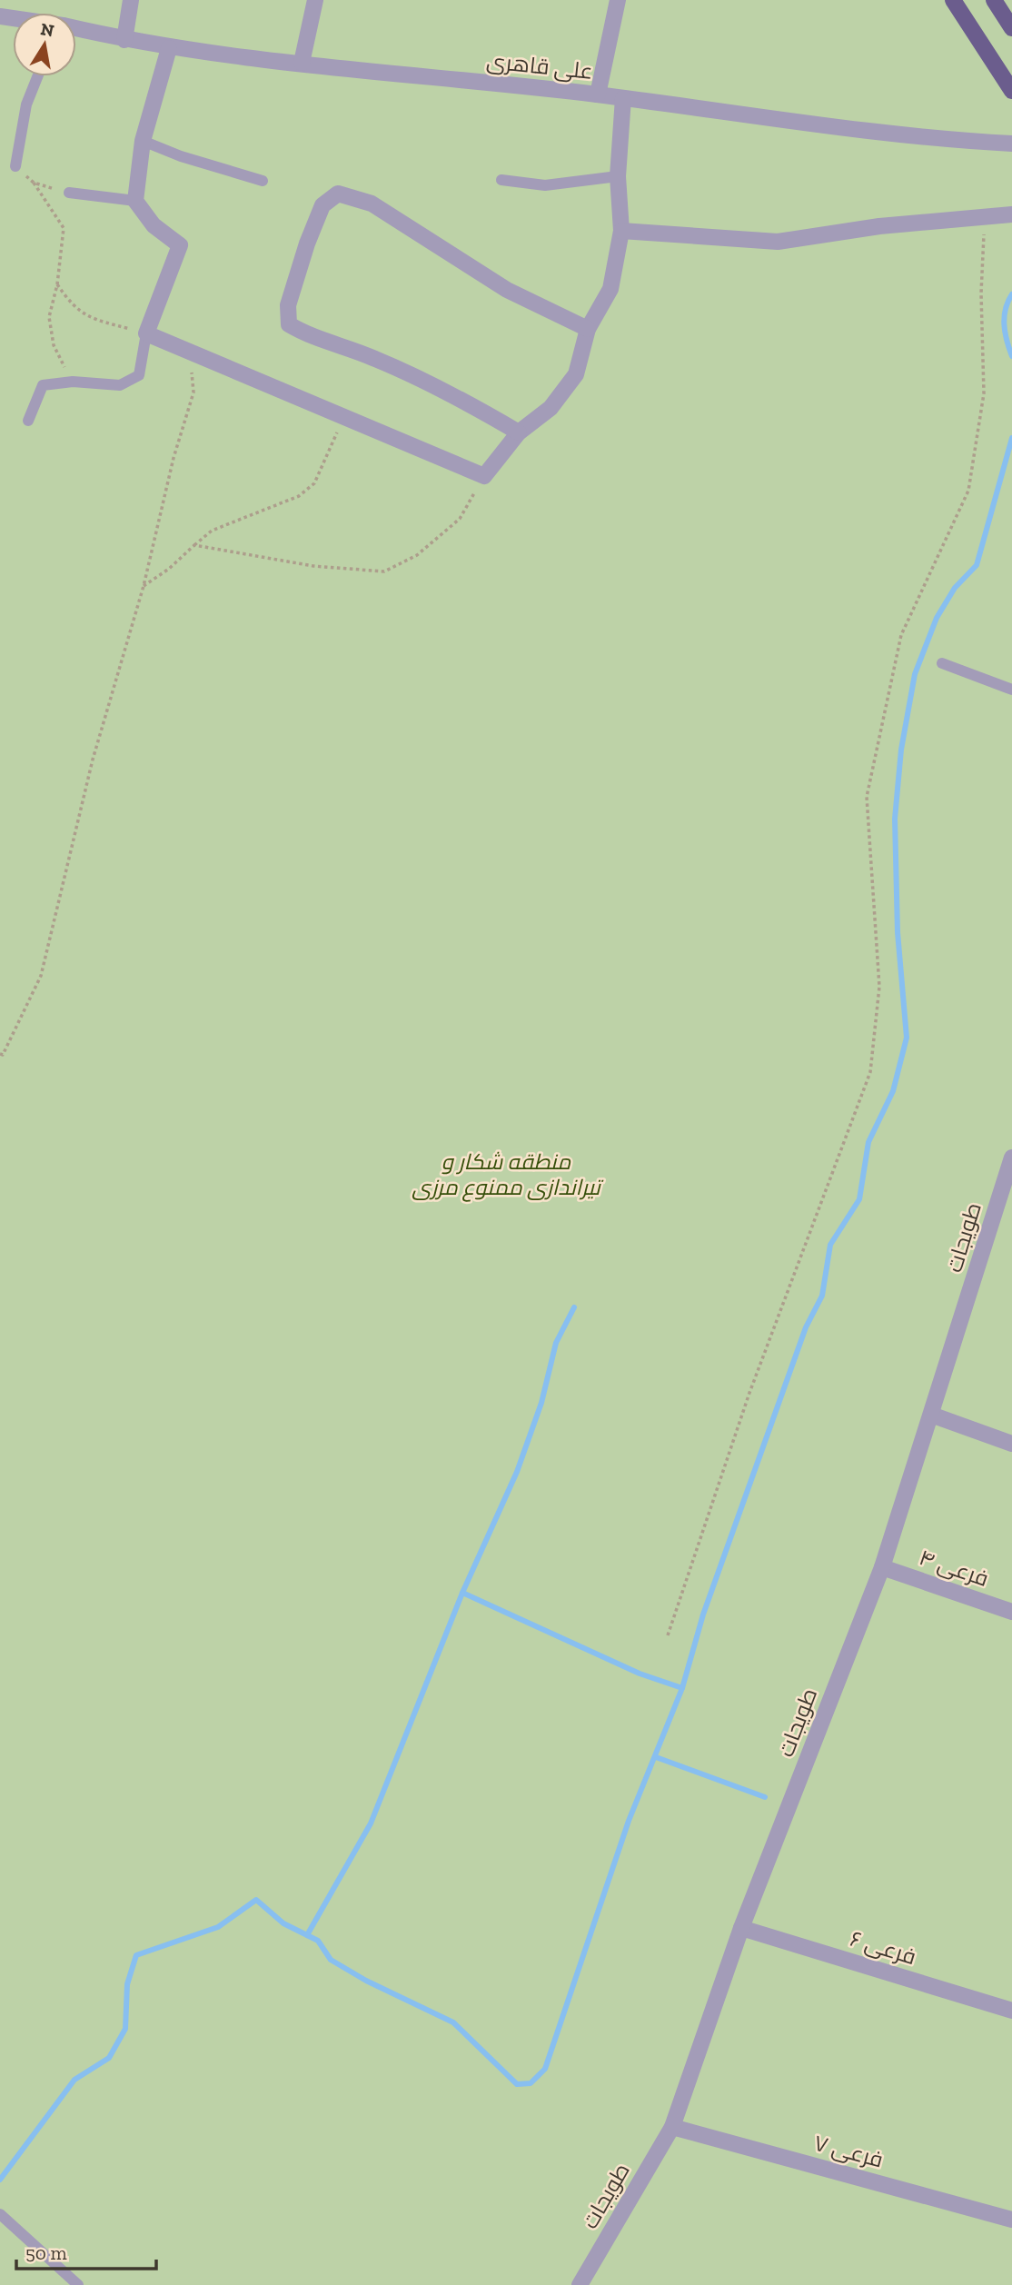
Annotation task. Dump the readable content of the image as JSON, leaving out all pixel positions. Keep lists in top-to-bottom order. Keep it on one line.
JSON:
{"streets":{"street":["علی قاهری","طویجات","فرعی ۴","فرعی ۶","فرعی ۷"]},"crossings":[["طویجات","فرعی ۴"],["طویجات","فرعی ۶"],["طویجات","فرعی ۷"]],"parks":["منطقه شکار و تیراندازی ممنوع مرزی"],"scale_bar":"50 m","north":"top"}
